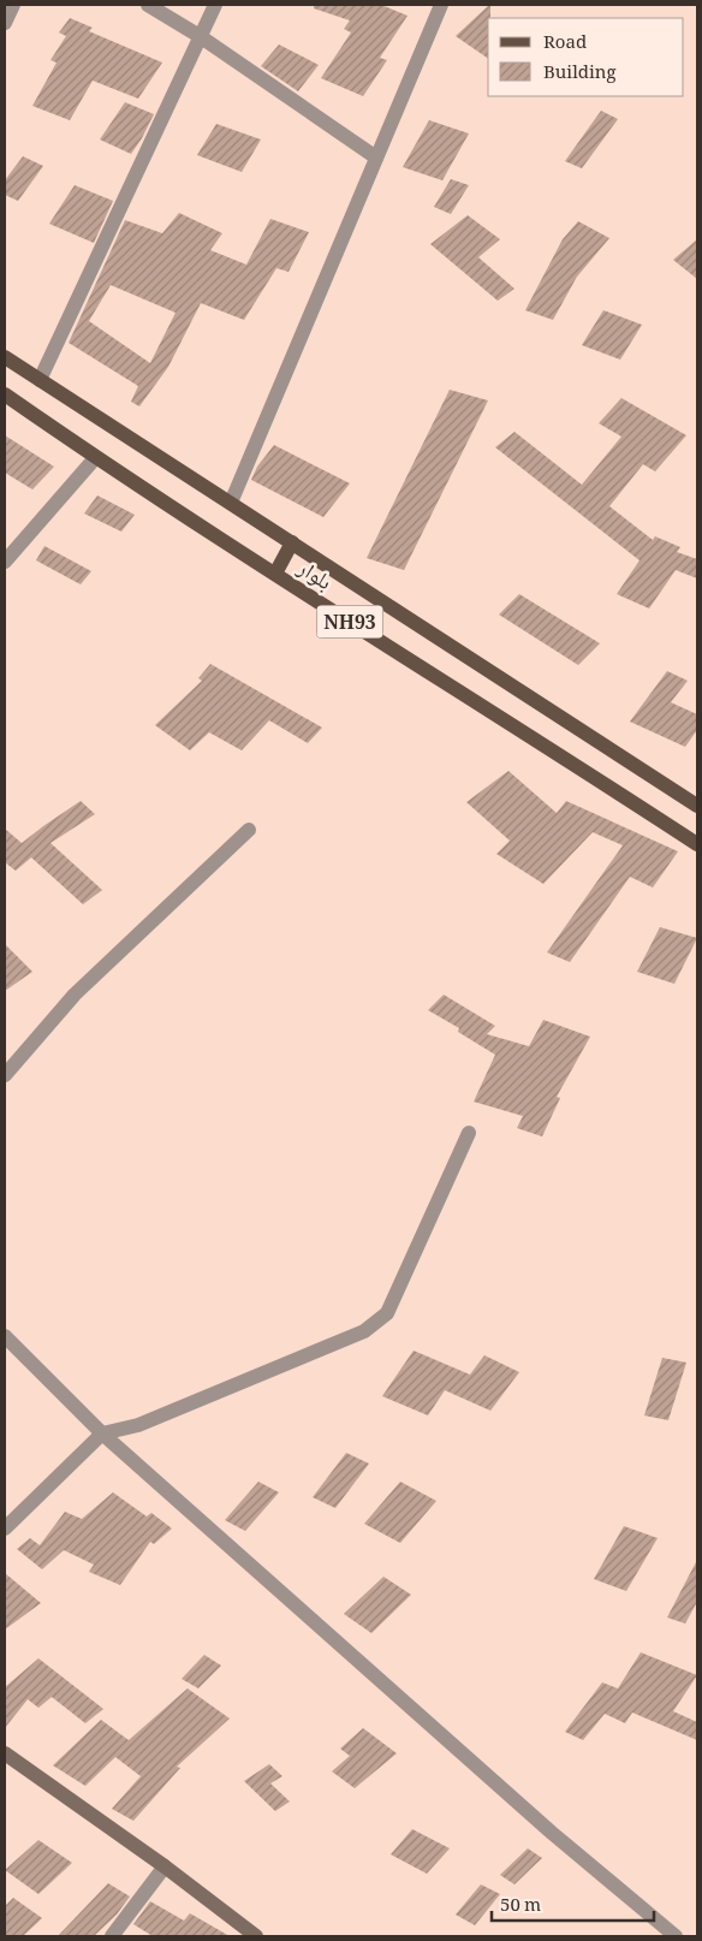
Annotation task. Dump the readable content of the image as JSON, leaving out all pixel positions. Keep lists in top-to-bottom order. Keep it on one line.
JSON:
{"streets":{"main road":["بلوار","NH93"]},"legend":["Road","Building"],"scale_bar":"50 m"}
